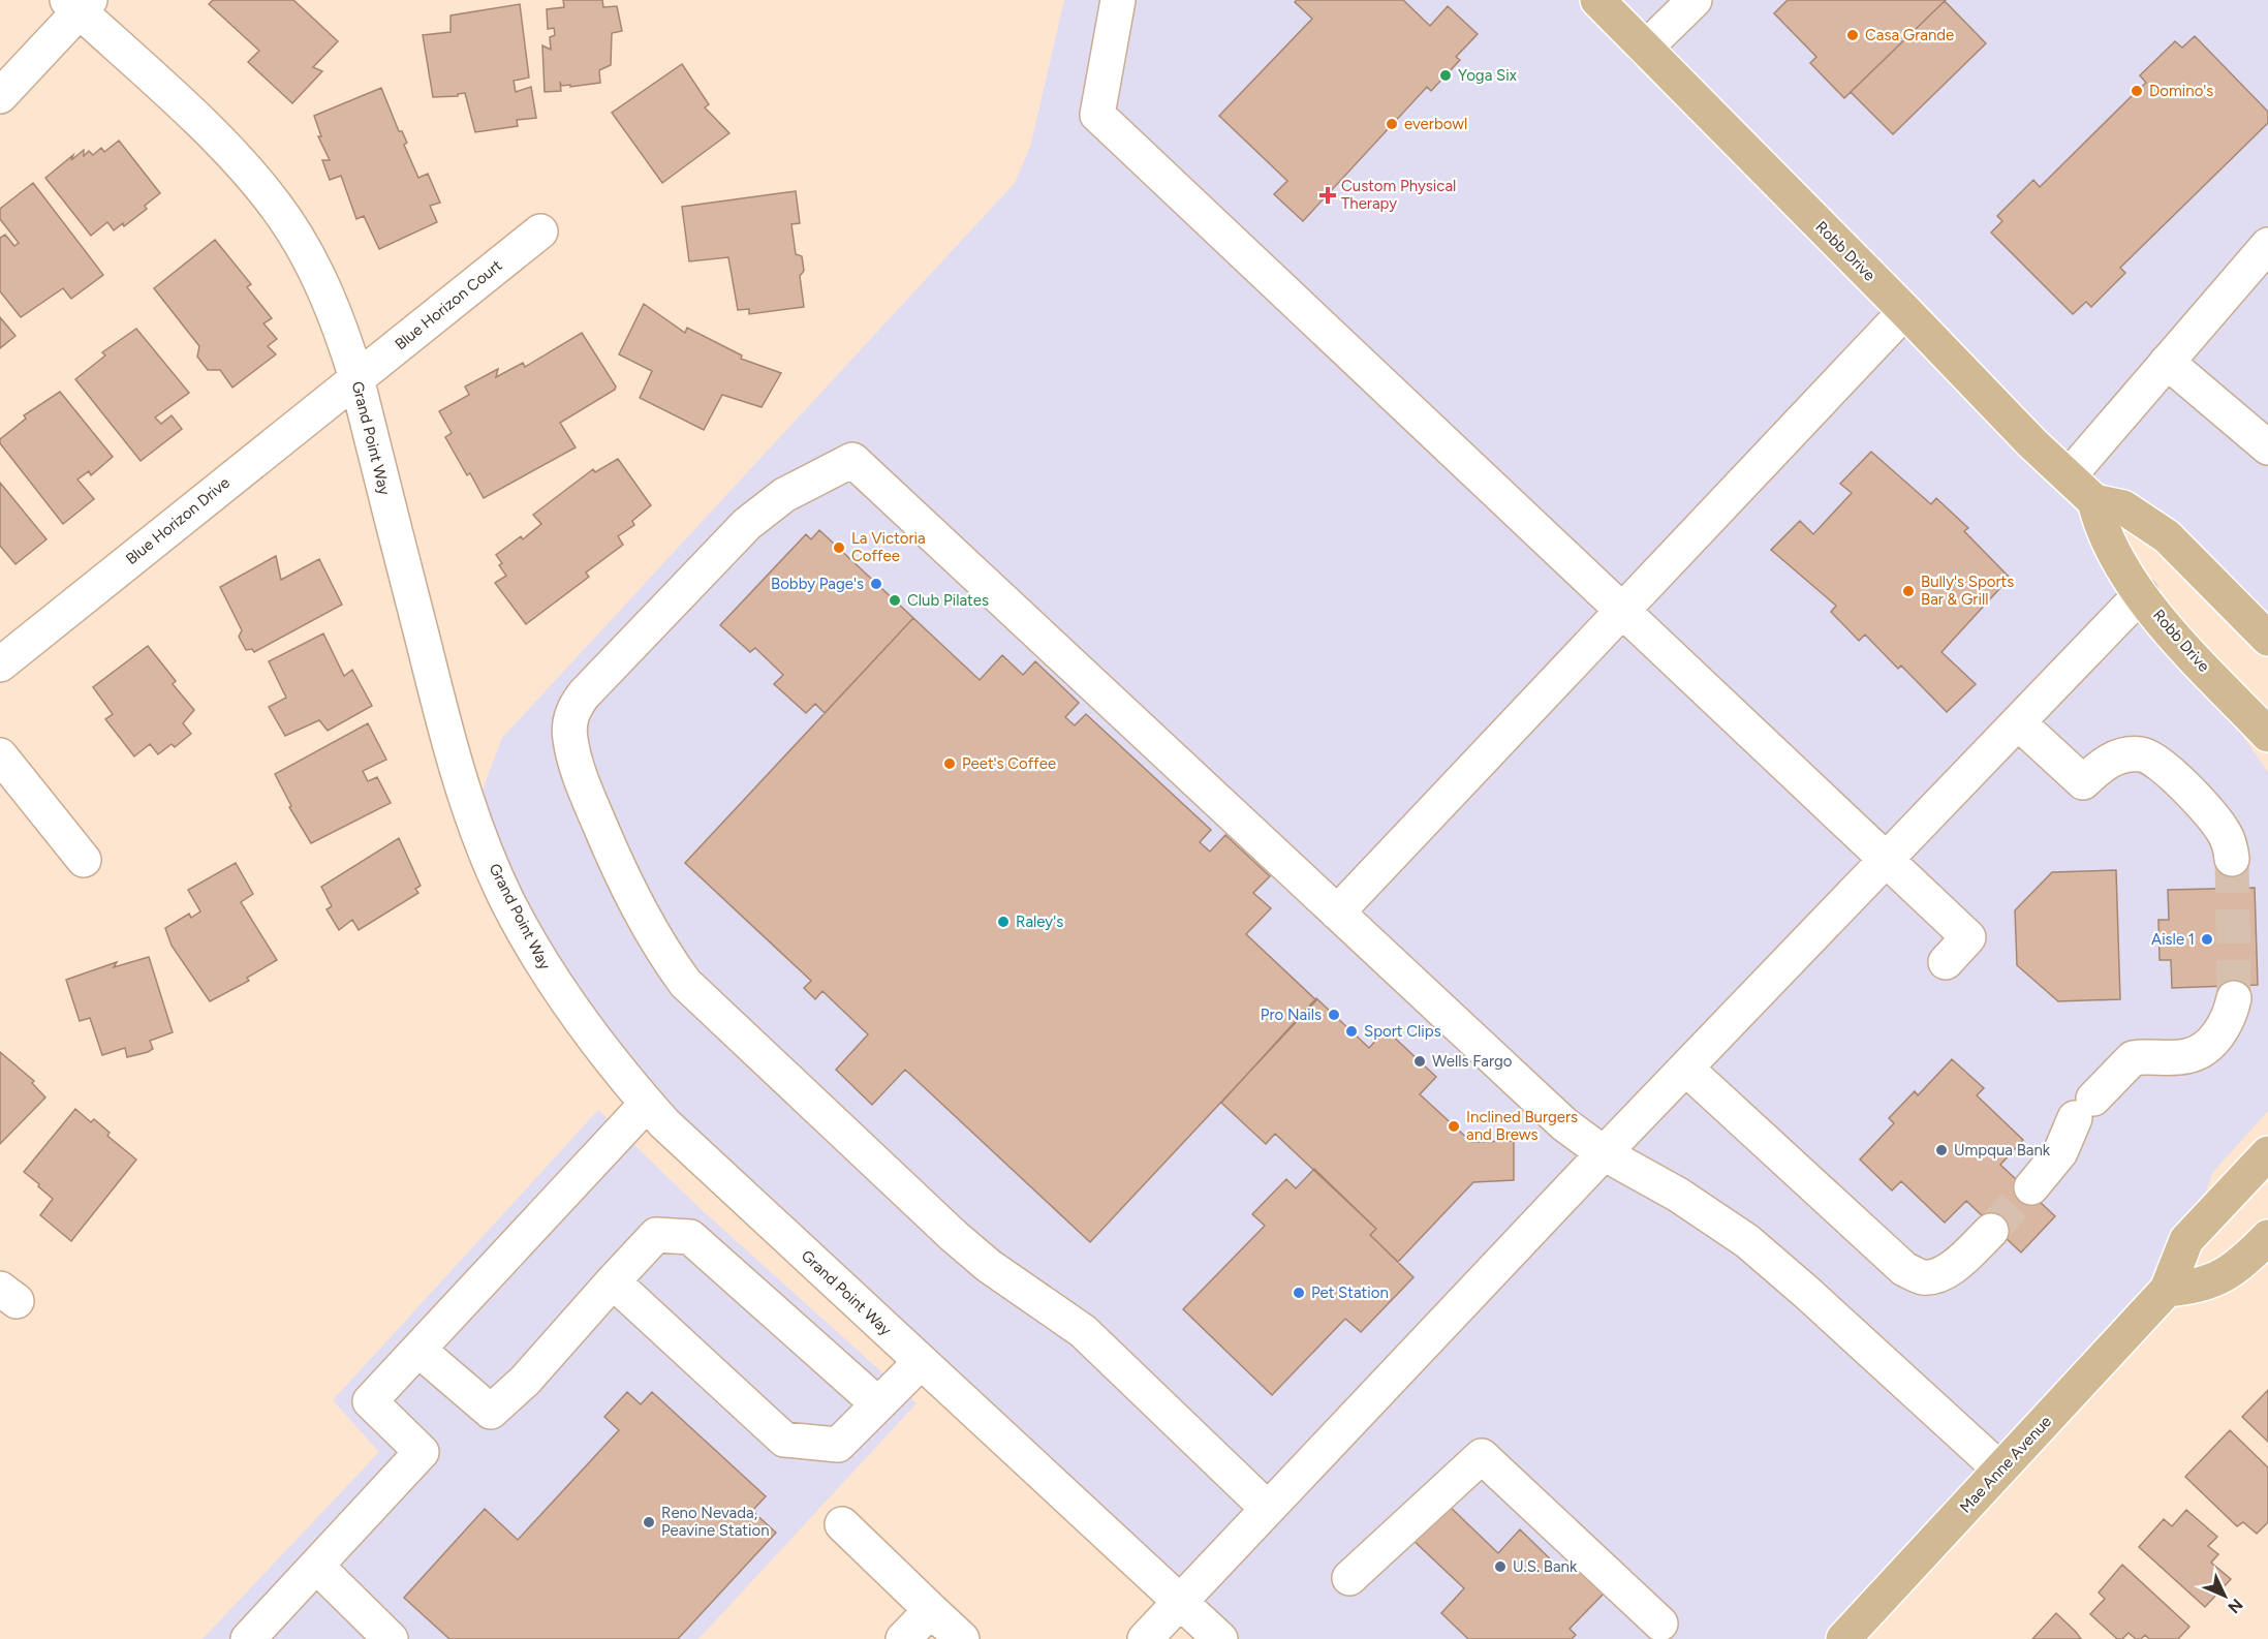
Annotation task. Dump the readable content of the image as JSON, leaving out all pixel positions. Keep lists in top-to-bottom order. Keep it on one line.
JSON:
{"streets":{"main road":["Robb Drive","Mae Anne Avenue"],"street":["Blue Horizon Court","Grand Point Way","Blue Horizon Drive"]},"crossings":[["Blue Horizon Court","Grand Point Way"],["Blue Horizon Court","Blue Horizon Drive"],["Grand Point Way","Blue Horizon Drive"]],"places":{"other":["Casa Grande","Yoga Six","Domino's","everbowl","La Victoria Coffee","Bobby Page's","Bully's Sports Bar & Grill","Club Pilates","Peet's Coffee","Raley's","Aisle 1","Pro Nails","Sport Clips","Wells Fargo","Inclined Burgers and Brews","Umpqua Bank","Pet Station","Reno Nevada, Peavine Station","U.S. Bank"],"health":["Custom Physical Therapy"]},"north":"bottom right"}
